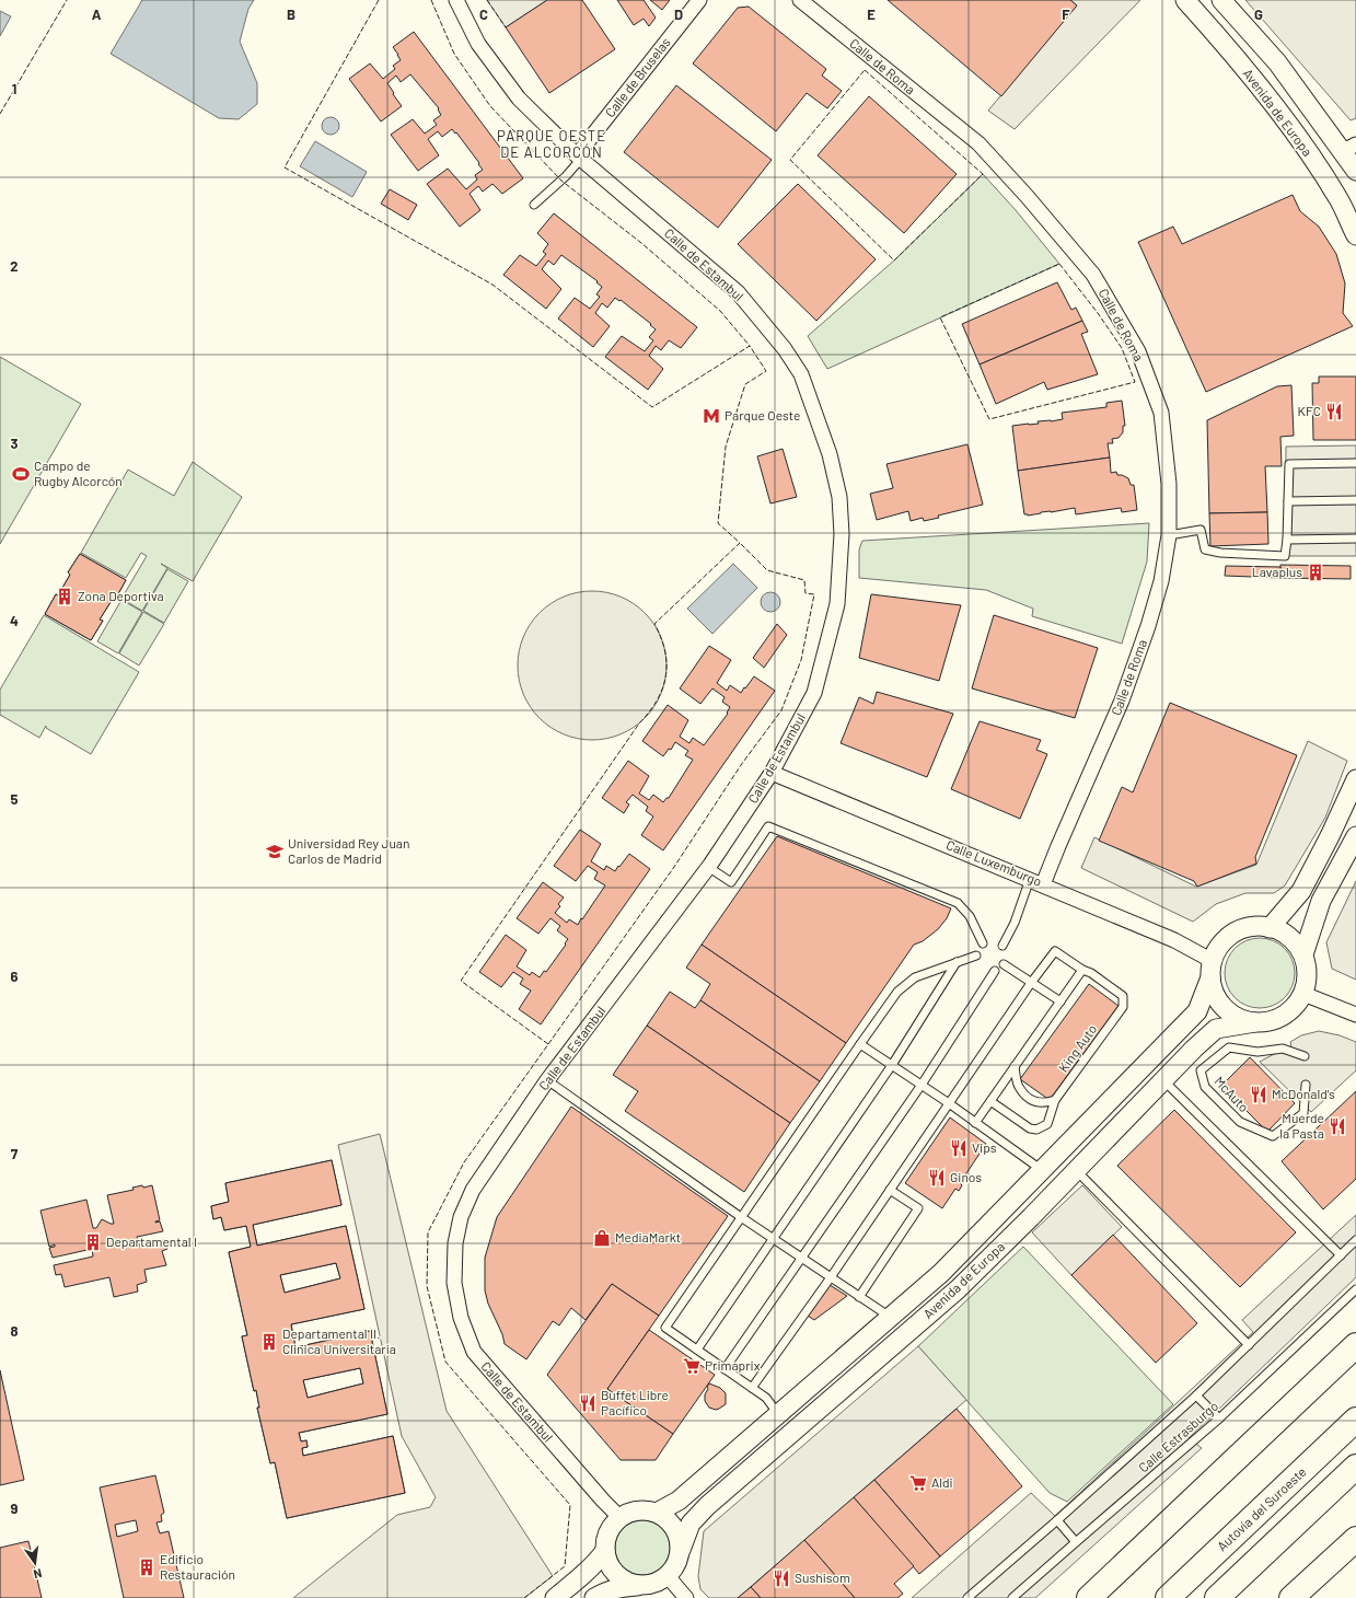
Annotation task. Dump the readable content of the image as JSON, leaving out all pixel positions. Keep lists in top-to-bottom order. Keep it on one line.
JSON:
{"streets":{"highway":["Autovía del Suroeste"],"street":["Calle de Roma","Calle de Bruselas","Avenida de Europa","Calle de Estambul","Calle Luxemburgo"],"lane":["King Auto","McAuto","Calle Estrasburgo"]},"crossings":[["Calle de Roma","Calle Luxemburgo"],["Calle de Bruselas","Calle de Estambul"],["Avenida de Europa","Calle de Estambul"],["Avenida de Europa","Calle Luxemburgo"],["Calle de Estambul","Calle Luxemburgo"]],"districts":["PARQUE OESTE DE ALCORCÓN"],"places":{"restaurant":["KFC","McDonald's","Muerde la Pasta","Vips","Ginos","Buffet Libre Pacífico","Sushisom"],"metro station":["Parque Oeste"],"sports":["Campo de Rugby Alcorcón"],"building":["Lavaplus","Zona Deportiva","Departamental I","Departamental II. Clinica Universitaria","Edificio Restauración"],"school or university":["Universidad Rey Juan Carlos de Madrid"],"shop":["MediaMarkt"],"supermarket":["Primaprix","Aldi"]},"north":"bottom","grid":{"columns":["A","B","C","D","E","F","G"],"rows":["1","2","3","4","5","6","7","8","9"]}}
